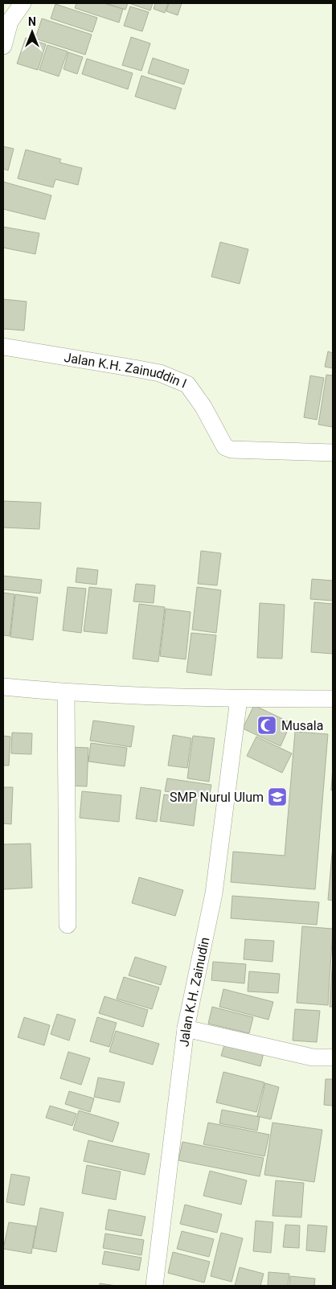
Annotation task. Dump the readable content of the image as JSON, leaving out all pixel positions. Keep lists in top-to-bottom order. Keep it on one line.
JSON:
{"streets":{"street":["Jalan K.H. Zainuddin I","Jalan K.H. Zainudin"]},"places":{"mosque":["Musala"],"school or university":["SMP Nurul Ulum"]},"north":"top"}
